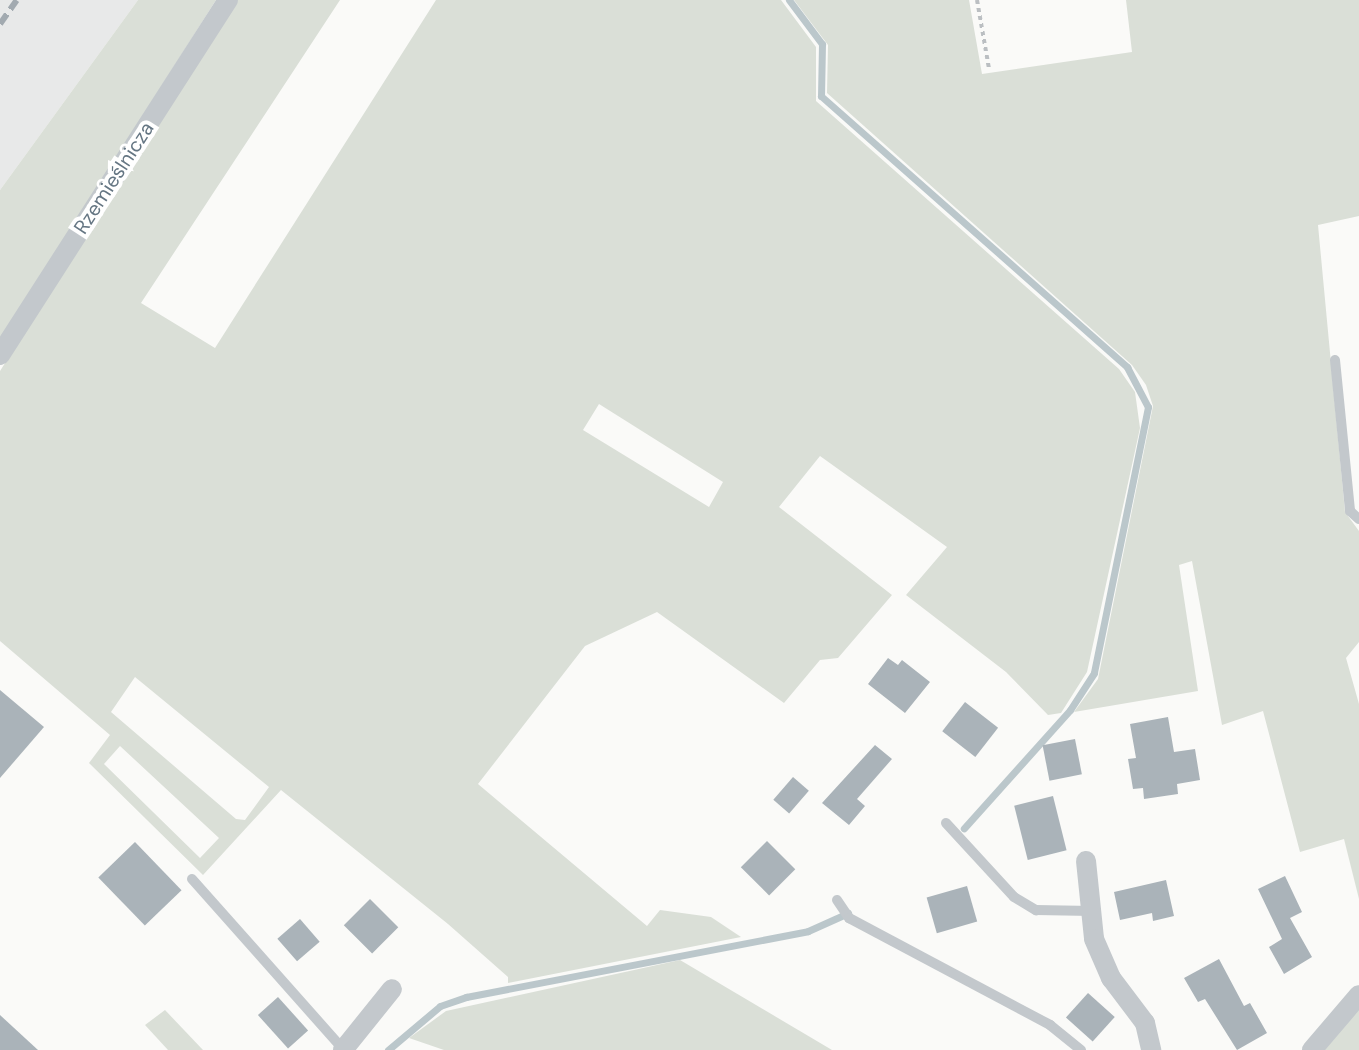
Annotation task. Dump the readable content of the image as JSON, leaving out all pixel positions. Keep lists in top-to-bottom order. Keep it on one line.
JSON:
{"streets":{"street":["Rzemieślnicza"]}}
